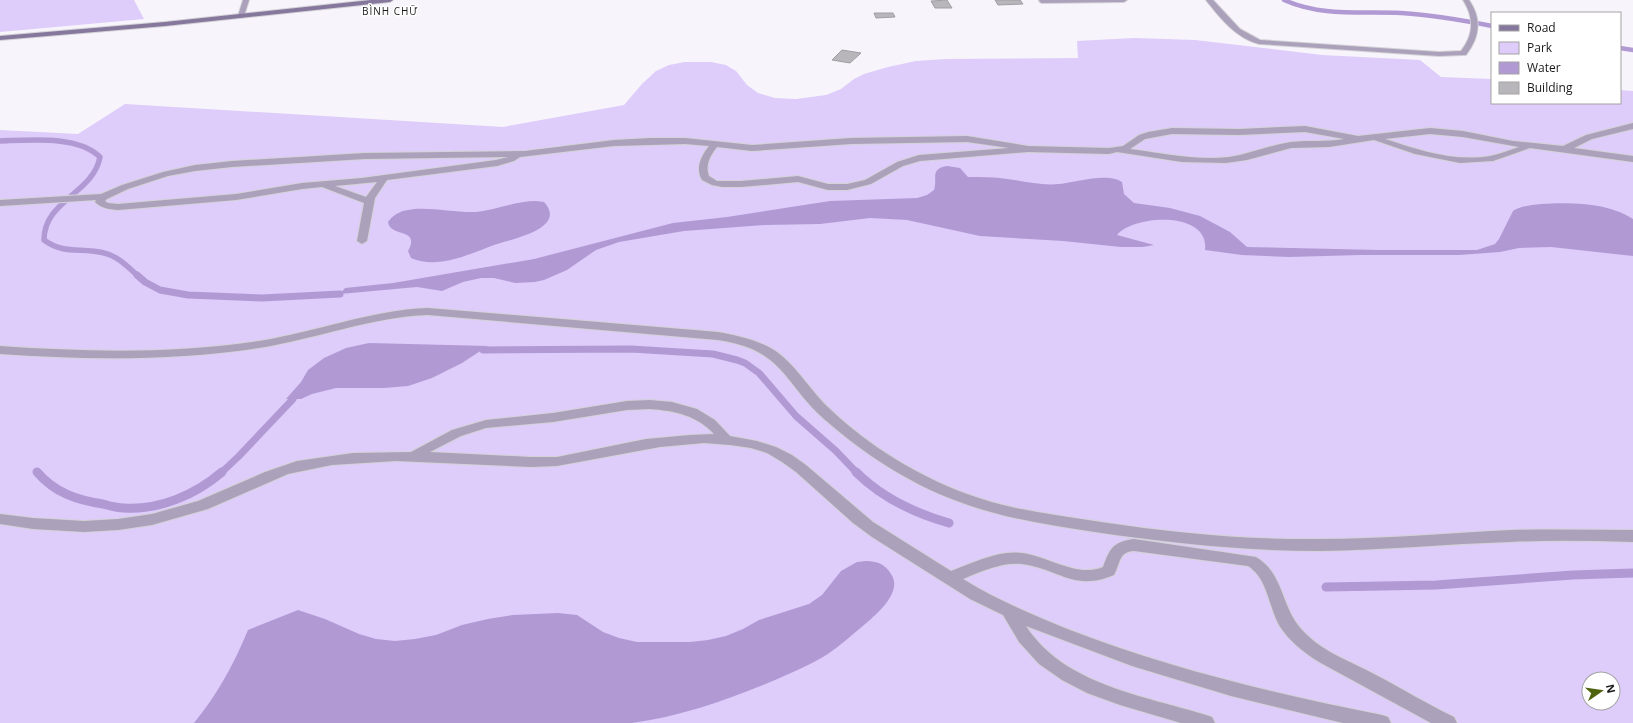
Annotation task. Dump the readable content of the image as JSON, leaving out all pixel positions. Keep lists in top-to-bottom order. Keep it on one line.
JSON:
{"districts":["BÌNH CHỮ"],"legend":["Road","Park","Water","Building"],"north":"right"}
